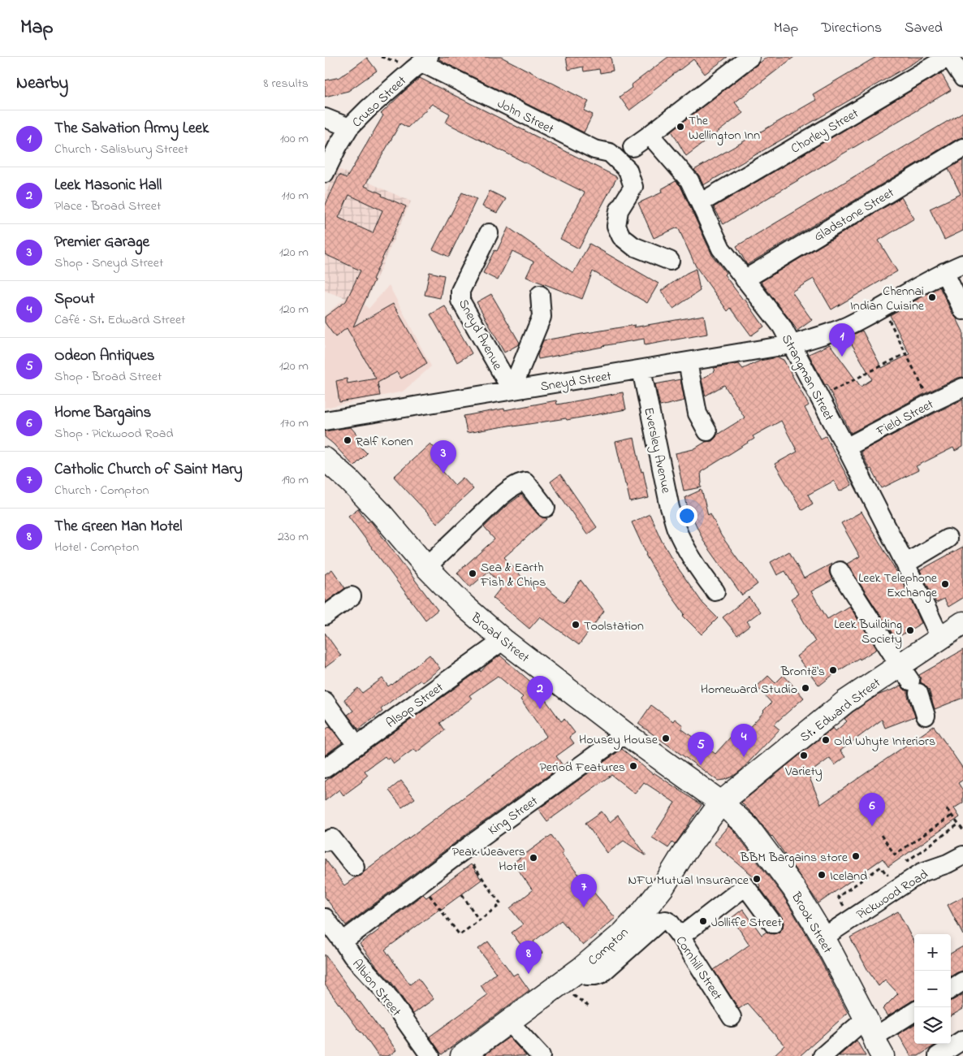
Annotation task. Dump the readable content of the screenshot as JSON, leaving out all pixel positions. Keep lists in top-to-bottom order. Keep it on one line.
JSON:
{"streets":{"highway":["Broad Street","St. Edward Street","Brook Street","Compton"],"street":["Cruso Street","John Street","Chorley Street","Gladstone Street","Sneyd Avenue","Strangman Street","Sneyd Street","Field Street","Eversley Avenue","Alsop Street","King Street","Pickwood Road","Cornhill Street","Albion Street"]},"crossings":[["Cruso Street","John Street"],["Chorley Street","Strangman Street"],["Gladstone Street","Strangman Street"],["Sneyd Avenue","Sneyd Street"],["Strangman Street","Sneyd Street"],["Strangman Street","Field Street"],["Strangman Street","St. Edward Street"],["Sneyd Street","Eversley Avenue"],["Broad Street","Alsop Street"],["Broad Street","St. Edward Street"],["Broad Street","King Street"],["Broad Street","Brook Street"],["Broad Street","Compton"],["St. Edward Street","Brook Street"],["St. Edward Street","Compton"],["King Street","Albion Street"],["Pickwood Road","Brook Street"],["Brook Street","Compton"],["Compton","Cornhill Street"]],"places":["The Wellington Inn","Chennai Indian Cuisine","Ralf Konen","Sea & Earth Fish & Chips","Leek Telephone Exchange","Toolstation","Leek Building Society","Brontë's","Homeward Studio","Housey House","Old Whyte Interiors","Variety","Period Features","BBM Bargains store","Peak Weavers Hotel","Iceland","NFU Mutual Insurance","Jolliffe Street"],"page":{"header":"Map","nav":["Map","Directions","Saved"],"heading":["Nearby","8 results"],"list":[{"mark":"1","name":"The Salvation Army Leek","note":"Church · Salisbury Street","value":"100 m"},{"mark":"2","name":"Leek Masonic Hall","note":"Place · Broad Street","value":"110 m"},{"mark":"3","name":"Premier Garage","note":"Shop · Sneyd Street","value":"120 m"},{"mark":"4","name":"Spout","note":"Café · St. Edward Street","value":"120 m"},{"mark":"5","name":"Odeon Antiques","note":"Shop · Broad Street","value":"120 m"},{"mark":"6","name":"Home Bargains","note":"Shop · Pickwood Road","value":"170 m"},{"mark":"7","name":"Catholic Church of Saint Mary","note":"Church · Compton","value":"190 m"},{"mark":"8","name":"The Green Man Motel","note":"Hotel · Compton","value":"230 m"}],"pins":["1","3","2","4","5","6","7","8"],"map_buttons":["+","−"]}}
